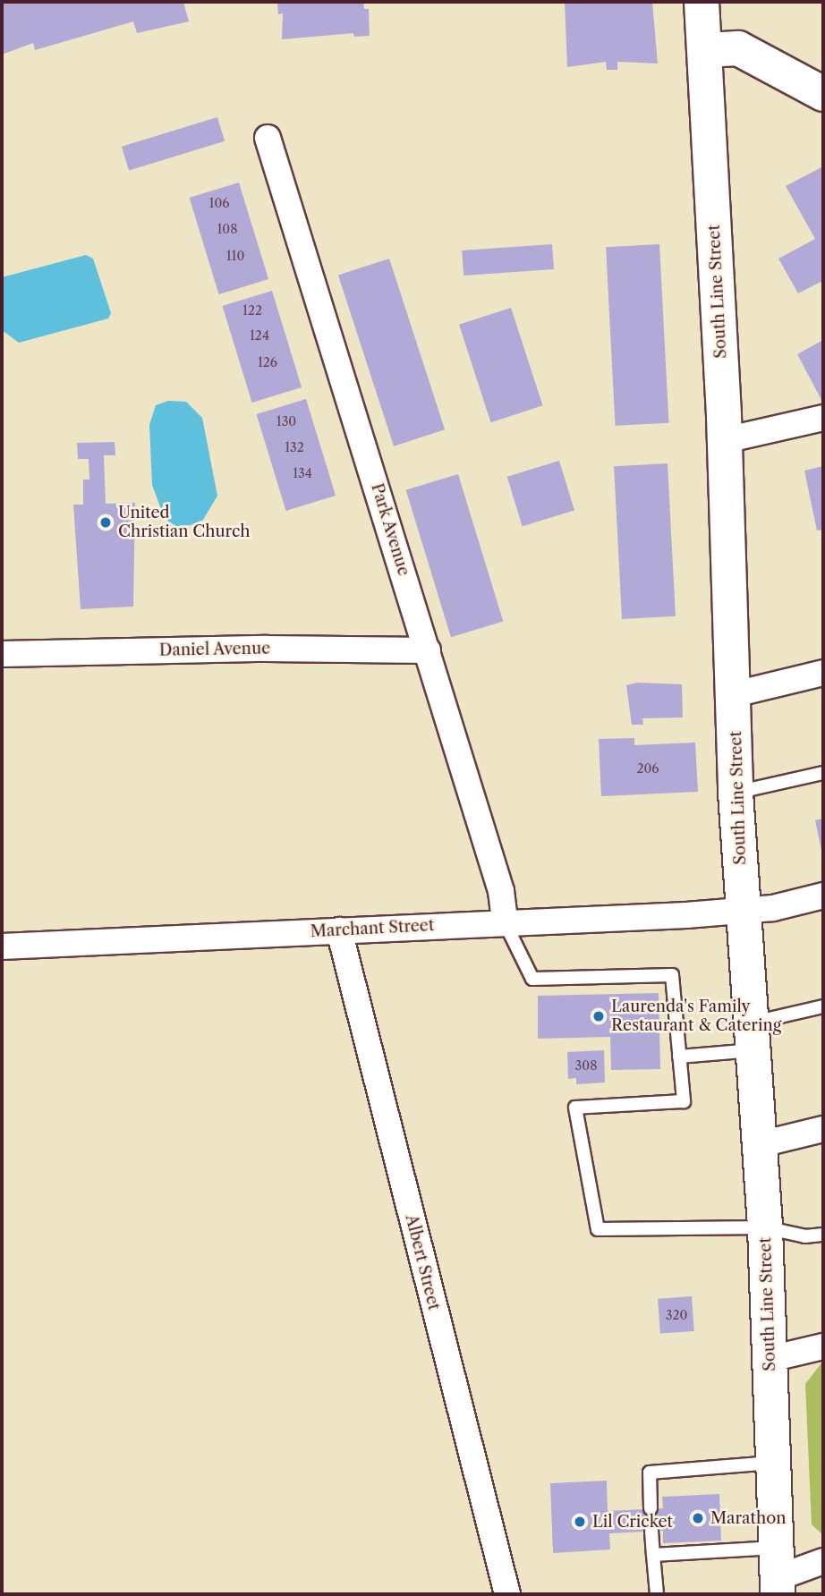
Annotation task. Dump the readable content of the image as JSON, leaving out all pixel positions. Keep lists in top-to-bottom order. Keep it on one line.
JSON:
{"streets":{"main road":["South Line Street"],"street":["Park Avenue","Daniel Avenue","Marchant Street","Albert Street"]},"crossings":[["South Line Street","Marchant Street"],["Park Avenue","Daniel Avenue"],["Park Avenue","Marchant Street"],["Marchant Street","Albert Street"]],"places":["United Christian Church","Laurenda's Family Restaurant & Catering","Marathon","Lil Cricket"],"house_numbers":["106","108","110","122","124","126","130","132","134","206","308","320"]}
